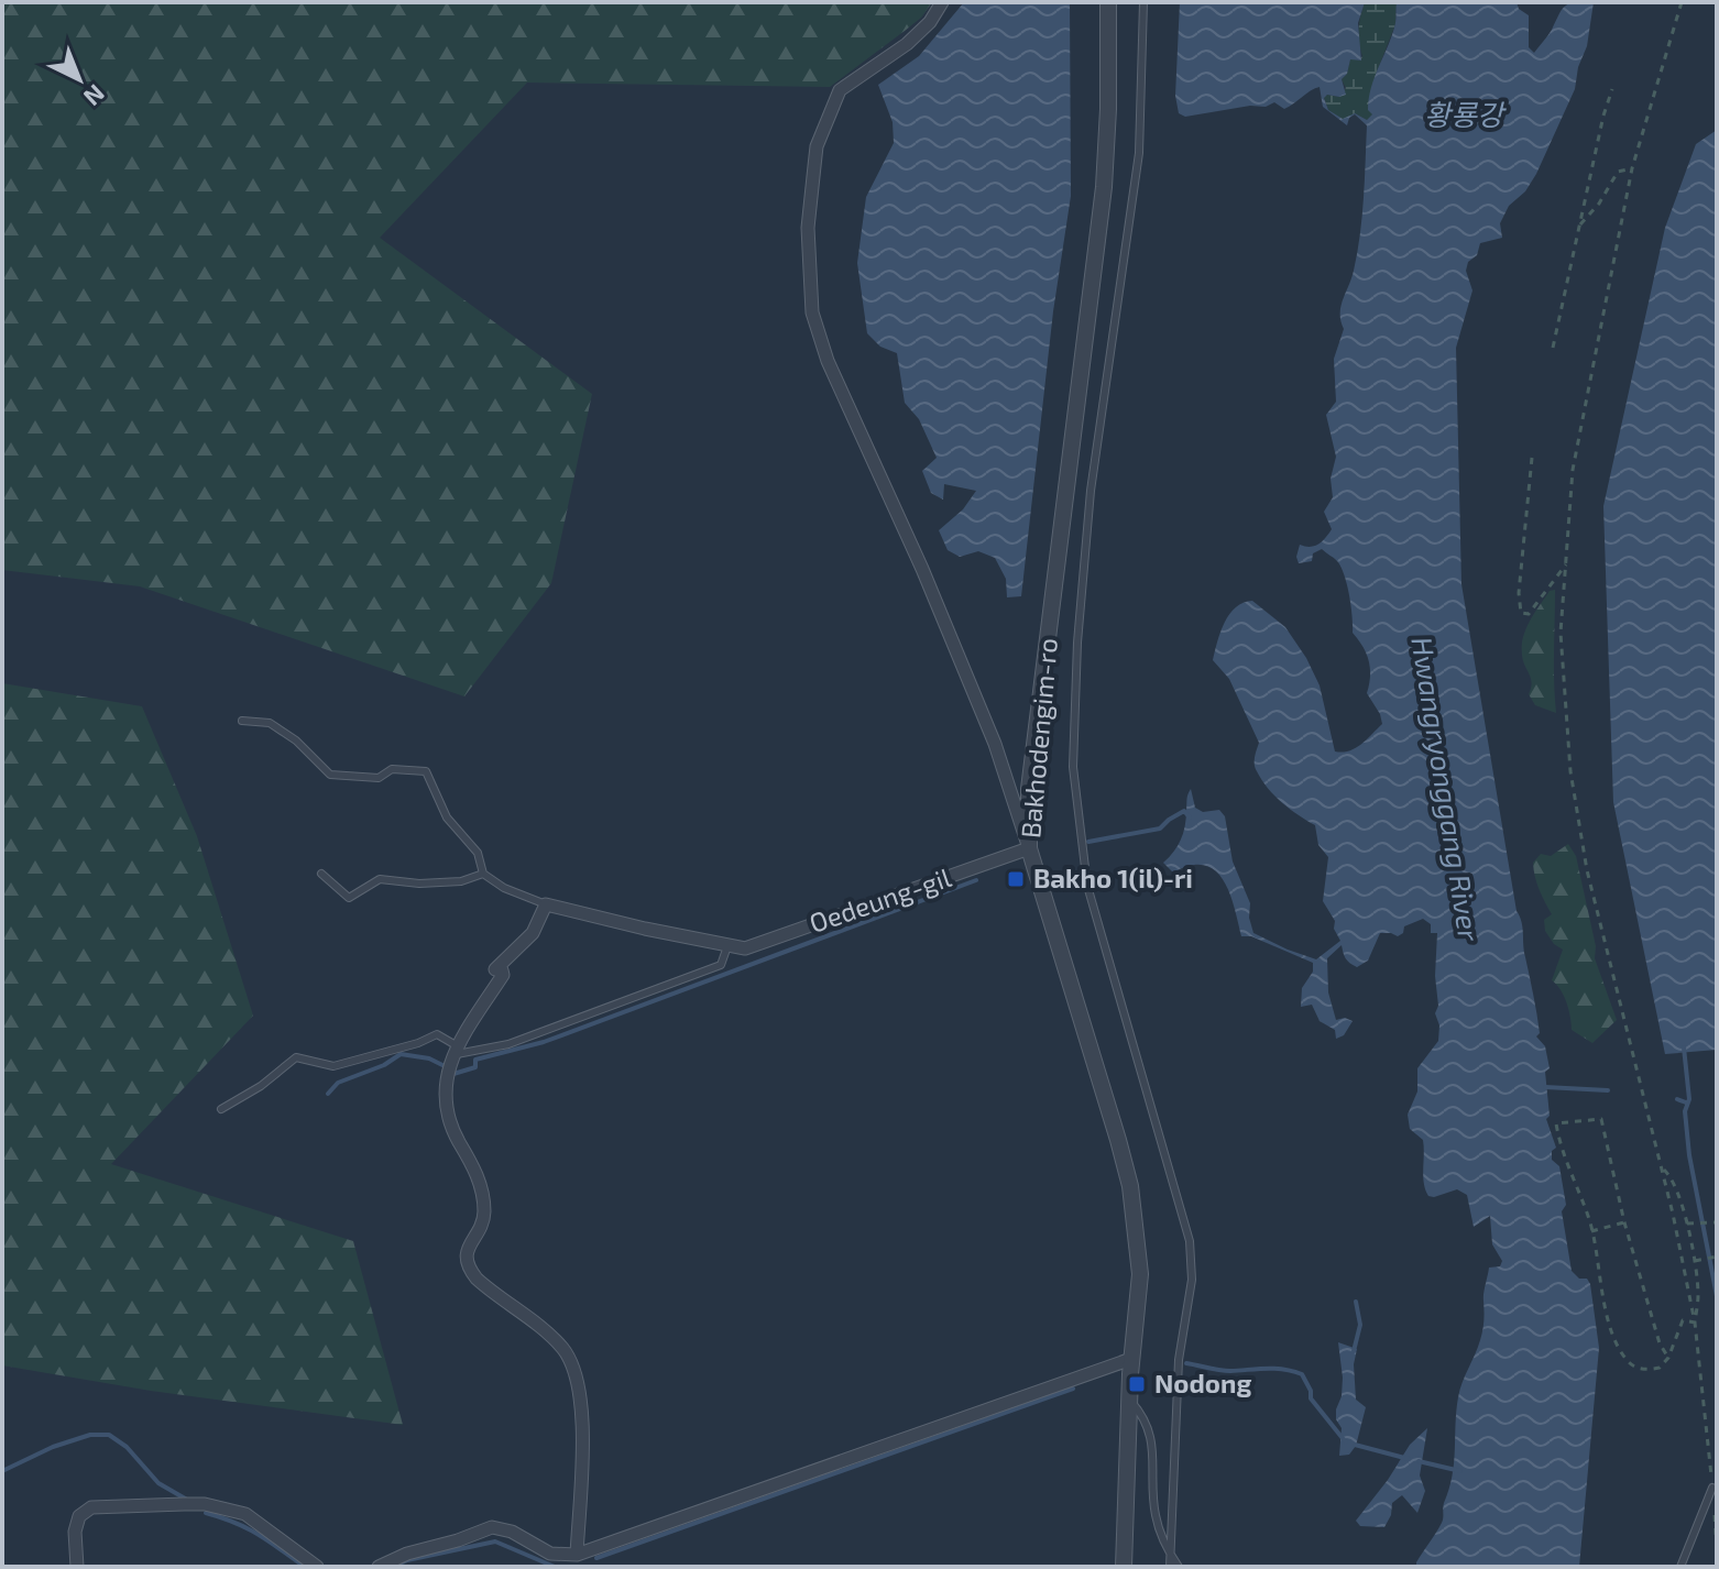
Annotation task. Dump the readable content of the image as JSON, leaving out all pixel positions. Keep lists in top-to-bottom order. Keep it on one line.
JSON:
{"streets":{"street":["Bakhodengim-ro","Oedeung-gil"]},"crossings":[["Bakhodengim-ro","Oedeung-gil"]],"water":["황룡강","Hwangryonggang River"],"places":{"transit":["Bakho 1(il)-ri","Nodong"]},"north":"bottom right"}
